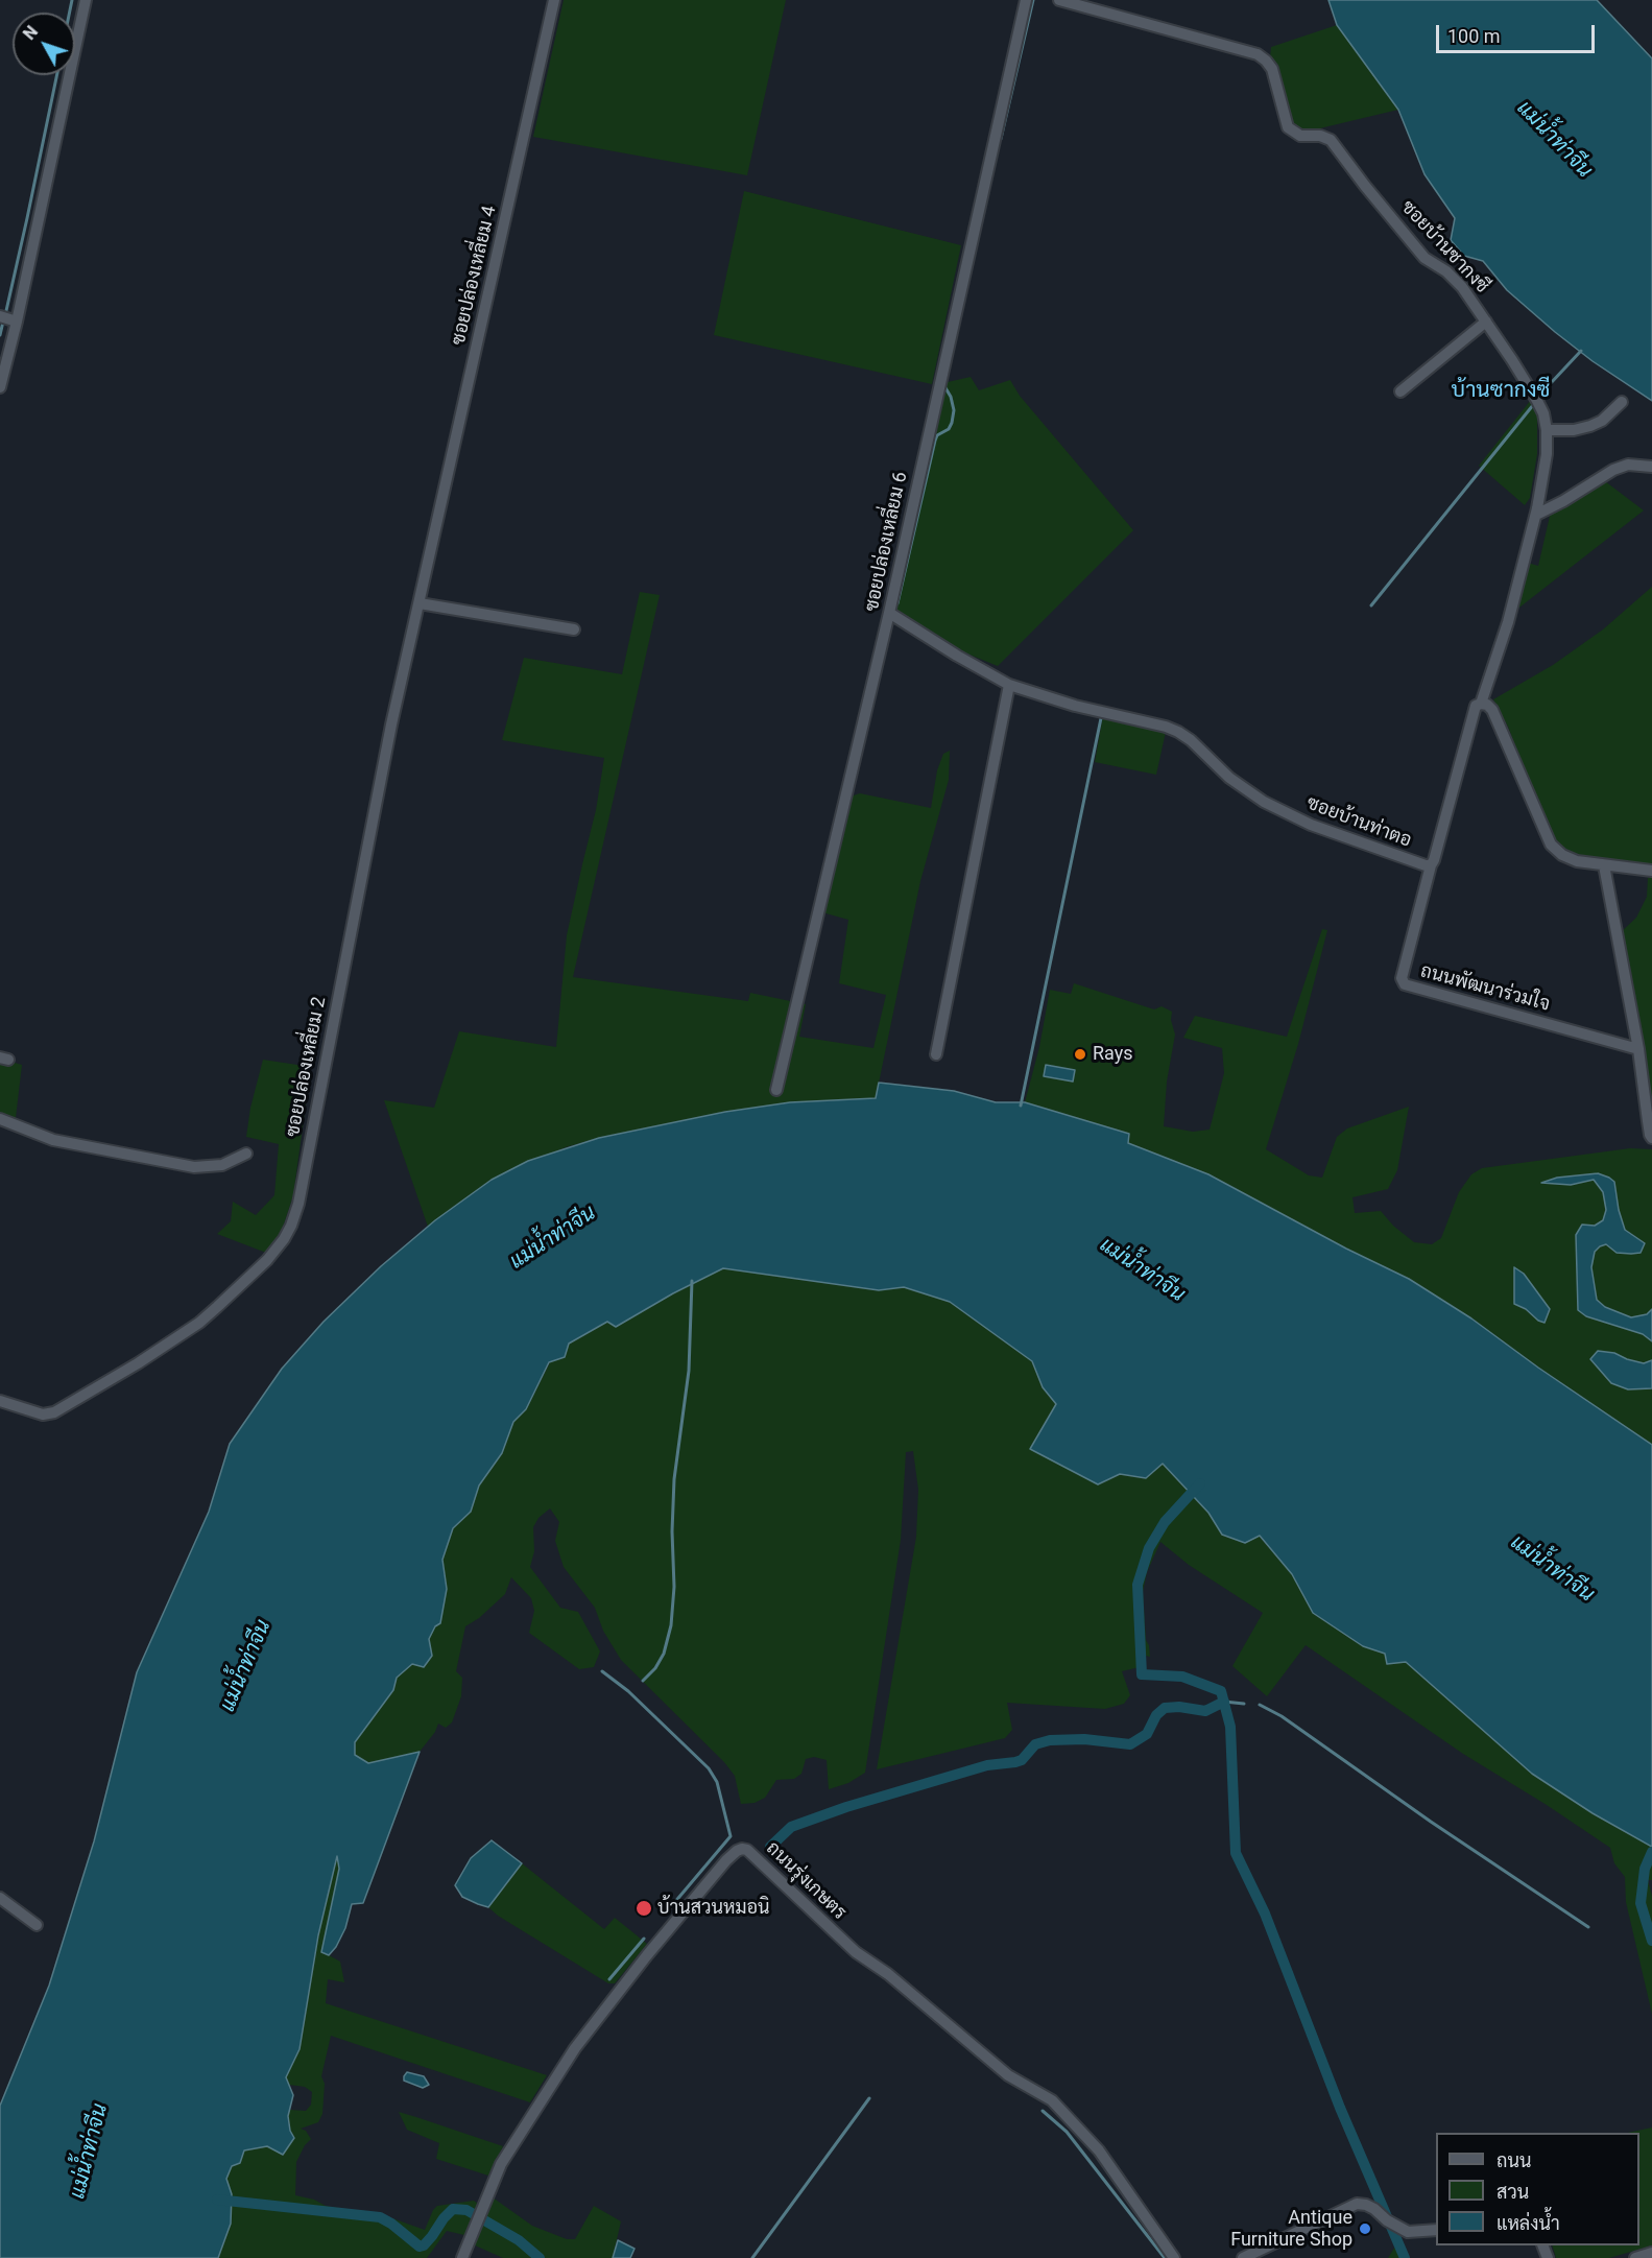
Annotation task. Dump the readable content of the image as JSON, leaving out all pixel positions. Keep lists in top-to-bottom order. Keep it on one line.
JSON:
{"streets":{"street":["ซอยบ้านซากงซี","ซอยปล่องเหลี่ยม 4","ซอยปล่องเหลี่ยม 6","ซอยบ้านท่าตอ","ถนนพัฒนาร่วมใจ","ซอยปล่องเหลี่ยม 2","ถนนรุ่งเกษตร"]},"crossings":[["ซอยบ้านซากงซี","ซอยบ้านท่าตอ"],["ซอยปล่องเหลี่ยม 4","ซอยปล่องเหลี่ยม 2"],["ซอยปล่องเหลี่ยม 6","ซอยบ้านท่าตอ"],["ซอยบ้านท่าตอ","ถนนพัฒนาร่วมใจ"]],"districts":["บ้านซากงซี"],"water":["แม่น้ำท่าจีน"],"places":["Rays","บ้านสวนหมอนิ","Antique Furniture Shop"],"legend":["ถนน","สวน","แหล่งน้ำ"],"scale_bar":"100 m","north":"top left"}
